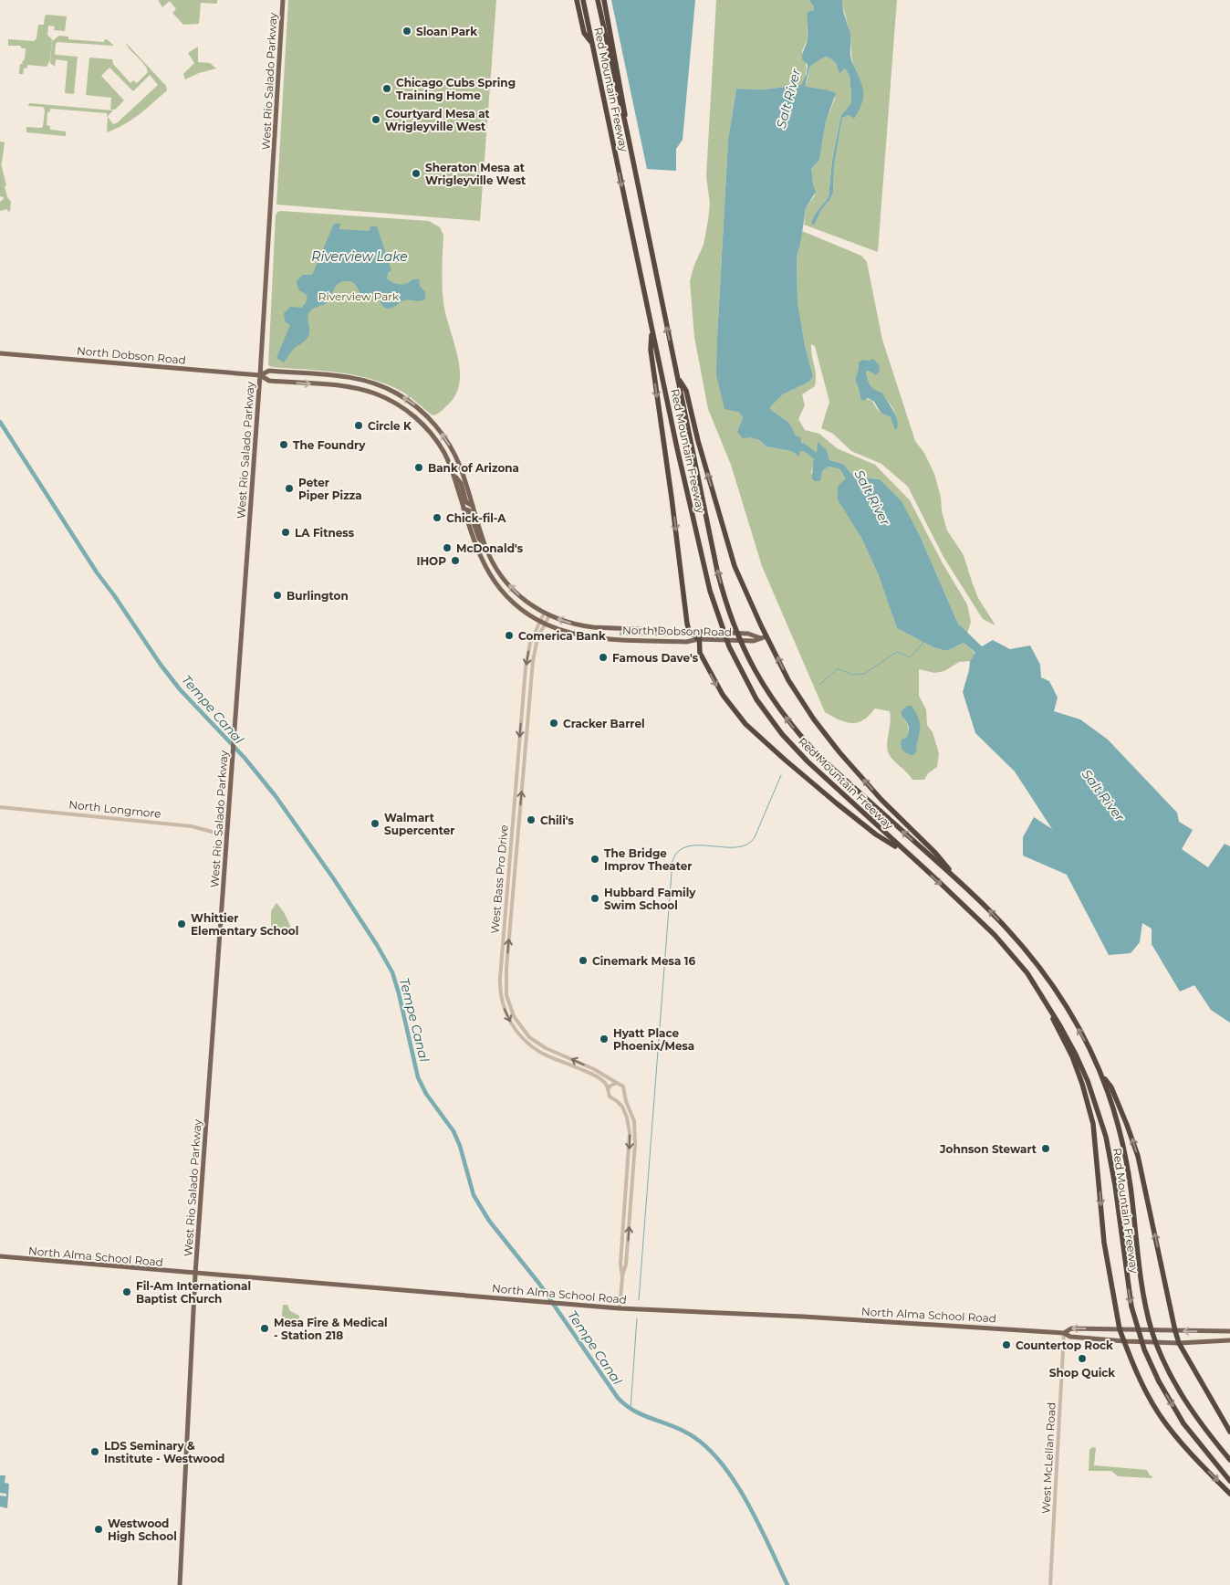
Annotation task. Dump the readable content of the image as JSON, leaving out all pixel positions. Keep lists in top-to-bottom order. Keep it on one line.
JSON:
{"streets":{"highway":["Red Mountain Freeway"],"main road":["West Rio Salado Parkway","North Dobson Road","North Alma School Road"],"street":["North Longmore","West Bass Pro Drive","West McLellan Road"]},"crossings":[["West Rio Salado Parkway","North Dobson Road"],["West Rio Salado Parkway","North Longmore"],["West Rio Salado Parkway","North Alma School Road"],["North Dobson Road","West Bass Pro Drive"],["West Bass Pro Drive","North Alma School Road"],["North Alma School Road","West McLellan Road"]],"water":["Salt River","Riverview Lake","Tempe Canal"],"parks":["Riverview Park"],"places":["Sloan Park","Chicago Cubs Spring Training Home","Courtyard Mesa at Wrigleyville West","Sheraton Mesa at Wrigleyville West","Circle K","The Foundry","Bank of Arizona","Peter Piper Pizza","Chick-fil-A","LA Fitness","McDonald's","IHOP","Burlington","Comerica Bank","Famous Dave's","Cracker Barrel","Chili's","Walmart Supercenter","The Bridge Improv Theater","Hubbard Family Swim School","Whittier Elementary School","Cinemark Mesa 16","Hyatt Place Phoenix/Mesa","Johnson Stewart","Fil-Am International Baptist Church","Mesa Fire & Medical - Station 218","Countertop Rock","Shop Quick","LDS Seminary & Institute - Westwood","Westwood High School"]}
